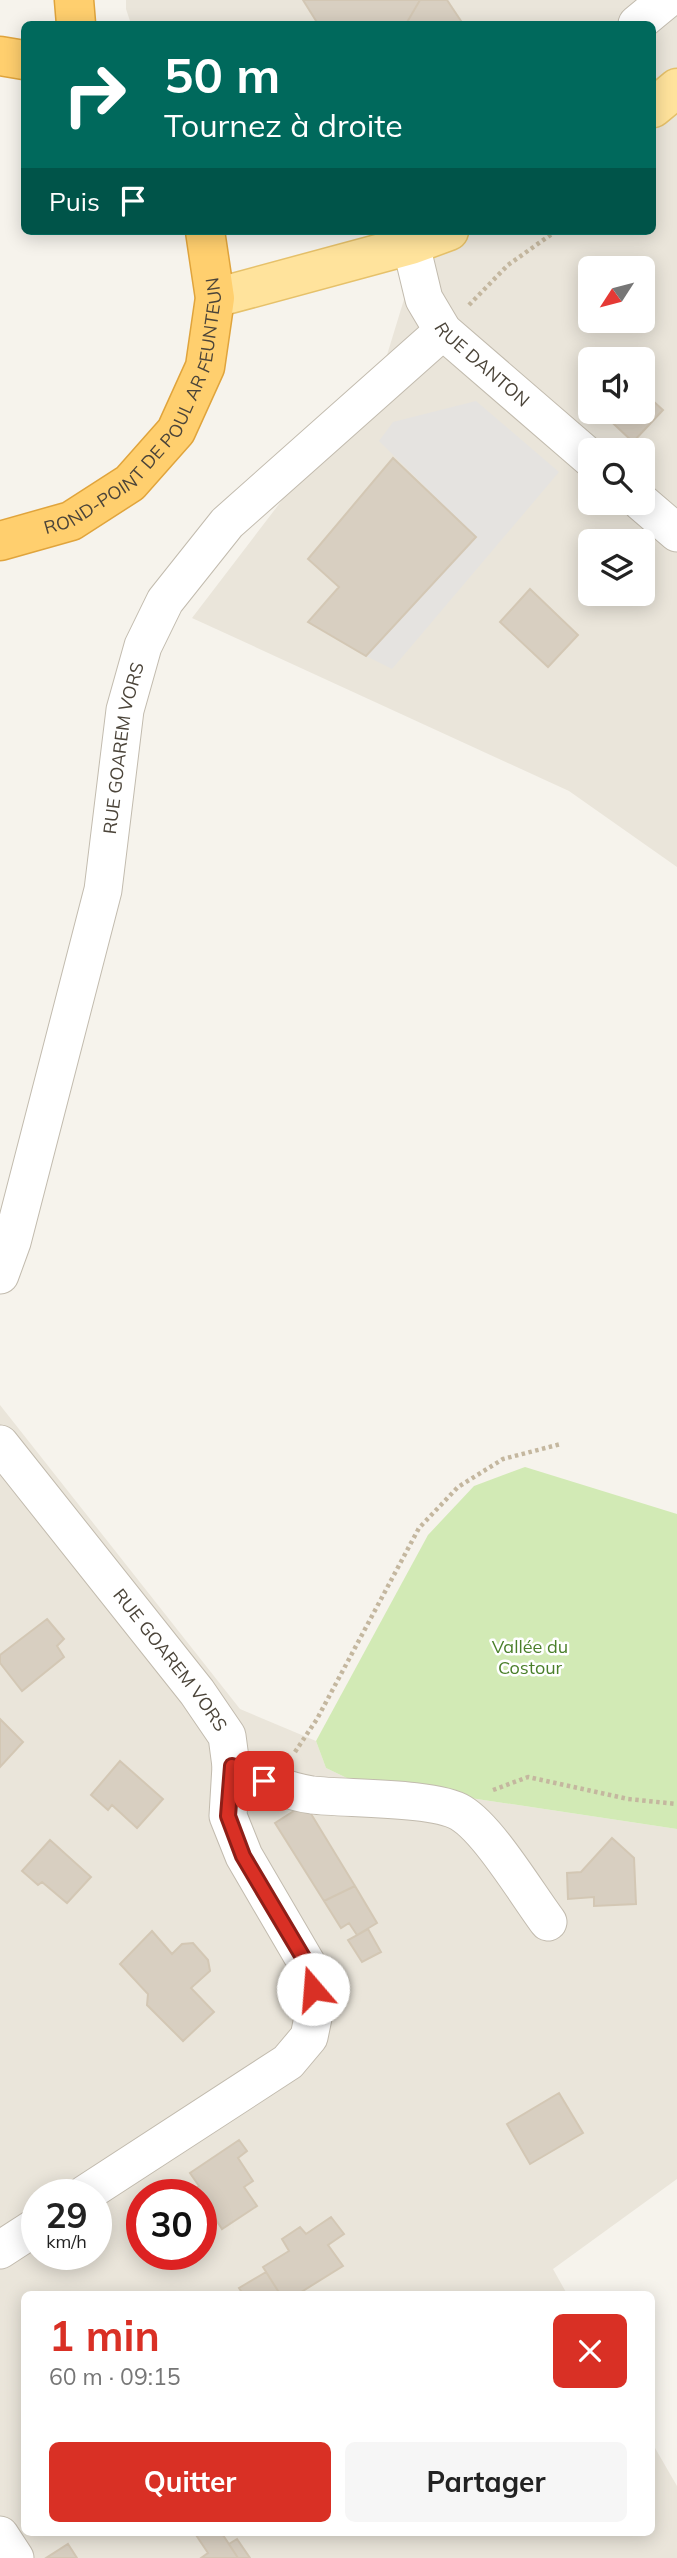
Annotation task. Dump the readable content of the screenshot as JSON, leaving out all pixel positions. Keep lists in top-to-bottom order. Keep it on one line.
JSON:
{"streets":{"highway":["ROND-POINT DE POUL AR FEUNTEUN"],"street":["RUE DANTON","RUE GOAREM VORS"]},"crossings":[["RUE DANTON","RUE GOAREM VORS"]],"parks":["Vallée du Costour"],"north":"bottom left","page":{"turn":["50 m","Tournez à droite"],"then":"Puis","speed":"29 km/h","limit":"30","heading":["1 min","60 m · 09:15"],"buttons":["Quitter","Partager"]}}
